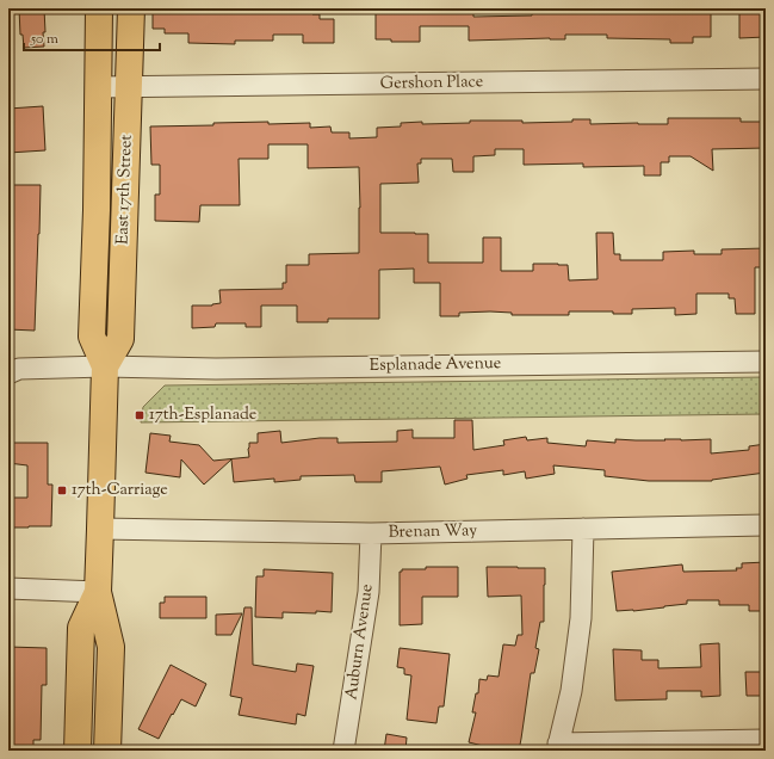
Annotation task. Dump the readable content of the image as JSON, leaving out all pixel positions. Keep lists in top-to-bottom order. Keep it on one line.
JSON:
{"streets":{"main road":["East 17th Street"],"street":["Gershon Place","Esplanade Avenue","Brenan Way","Auburn Avenue"]},"crossings":[["Gershon Place","East 17th Street"],["East 17th Street","Esplanade Avenue"],["East 17th Street","Brenan Way"],["Brenan Way","Auburn Avenue"]],"places":{"transit":["17th-Esplanade","17th-Carriage"]},"scale_bar":"50 m"}
